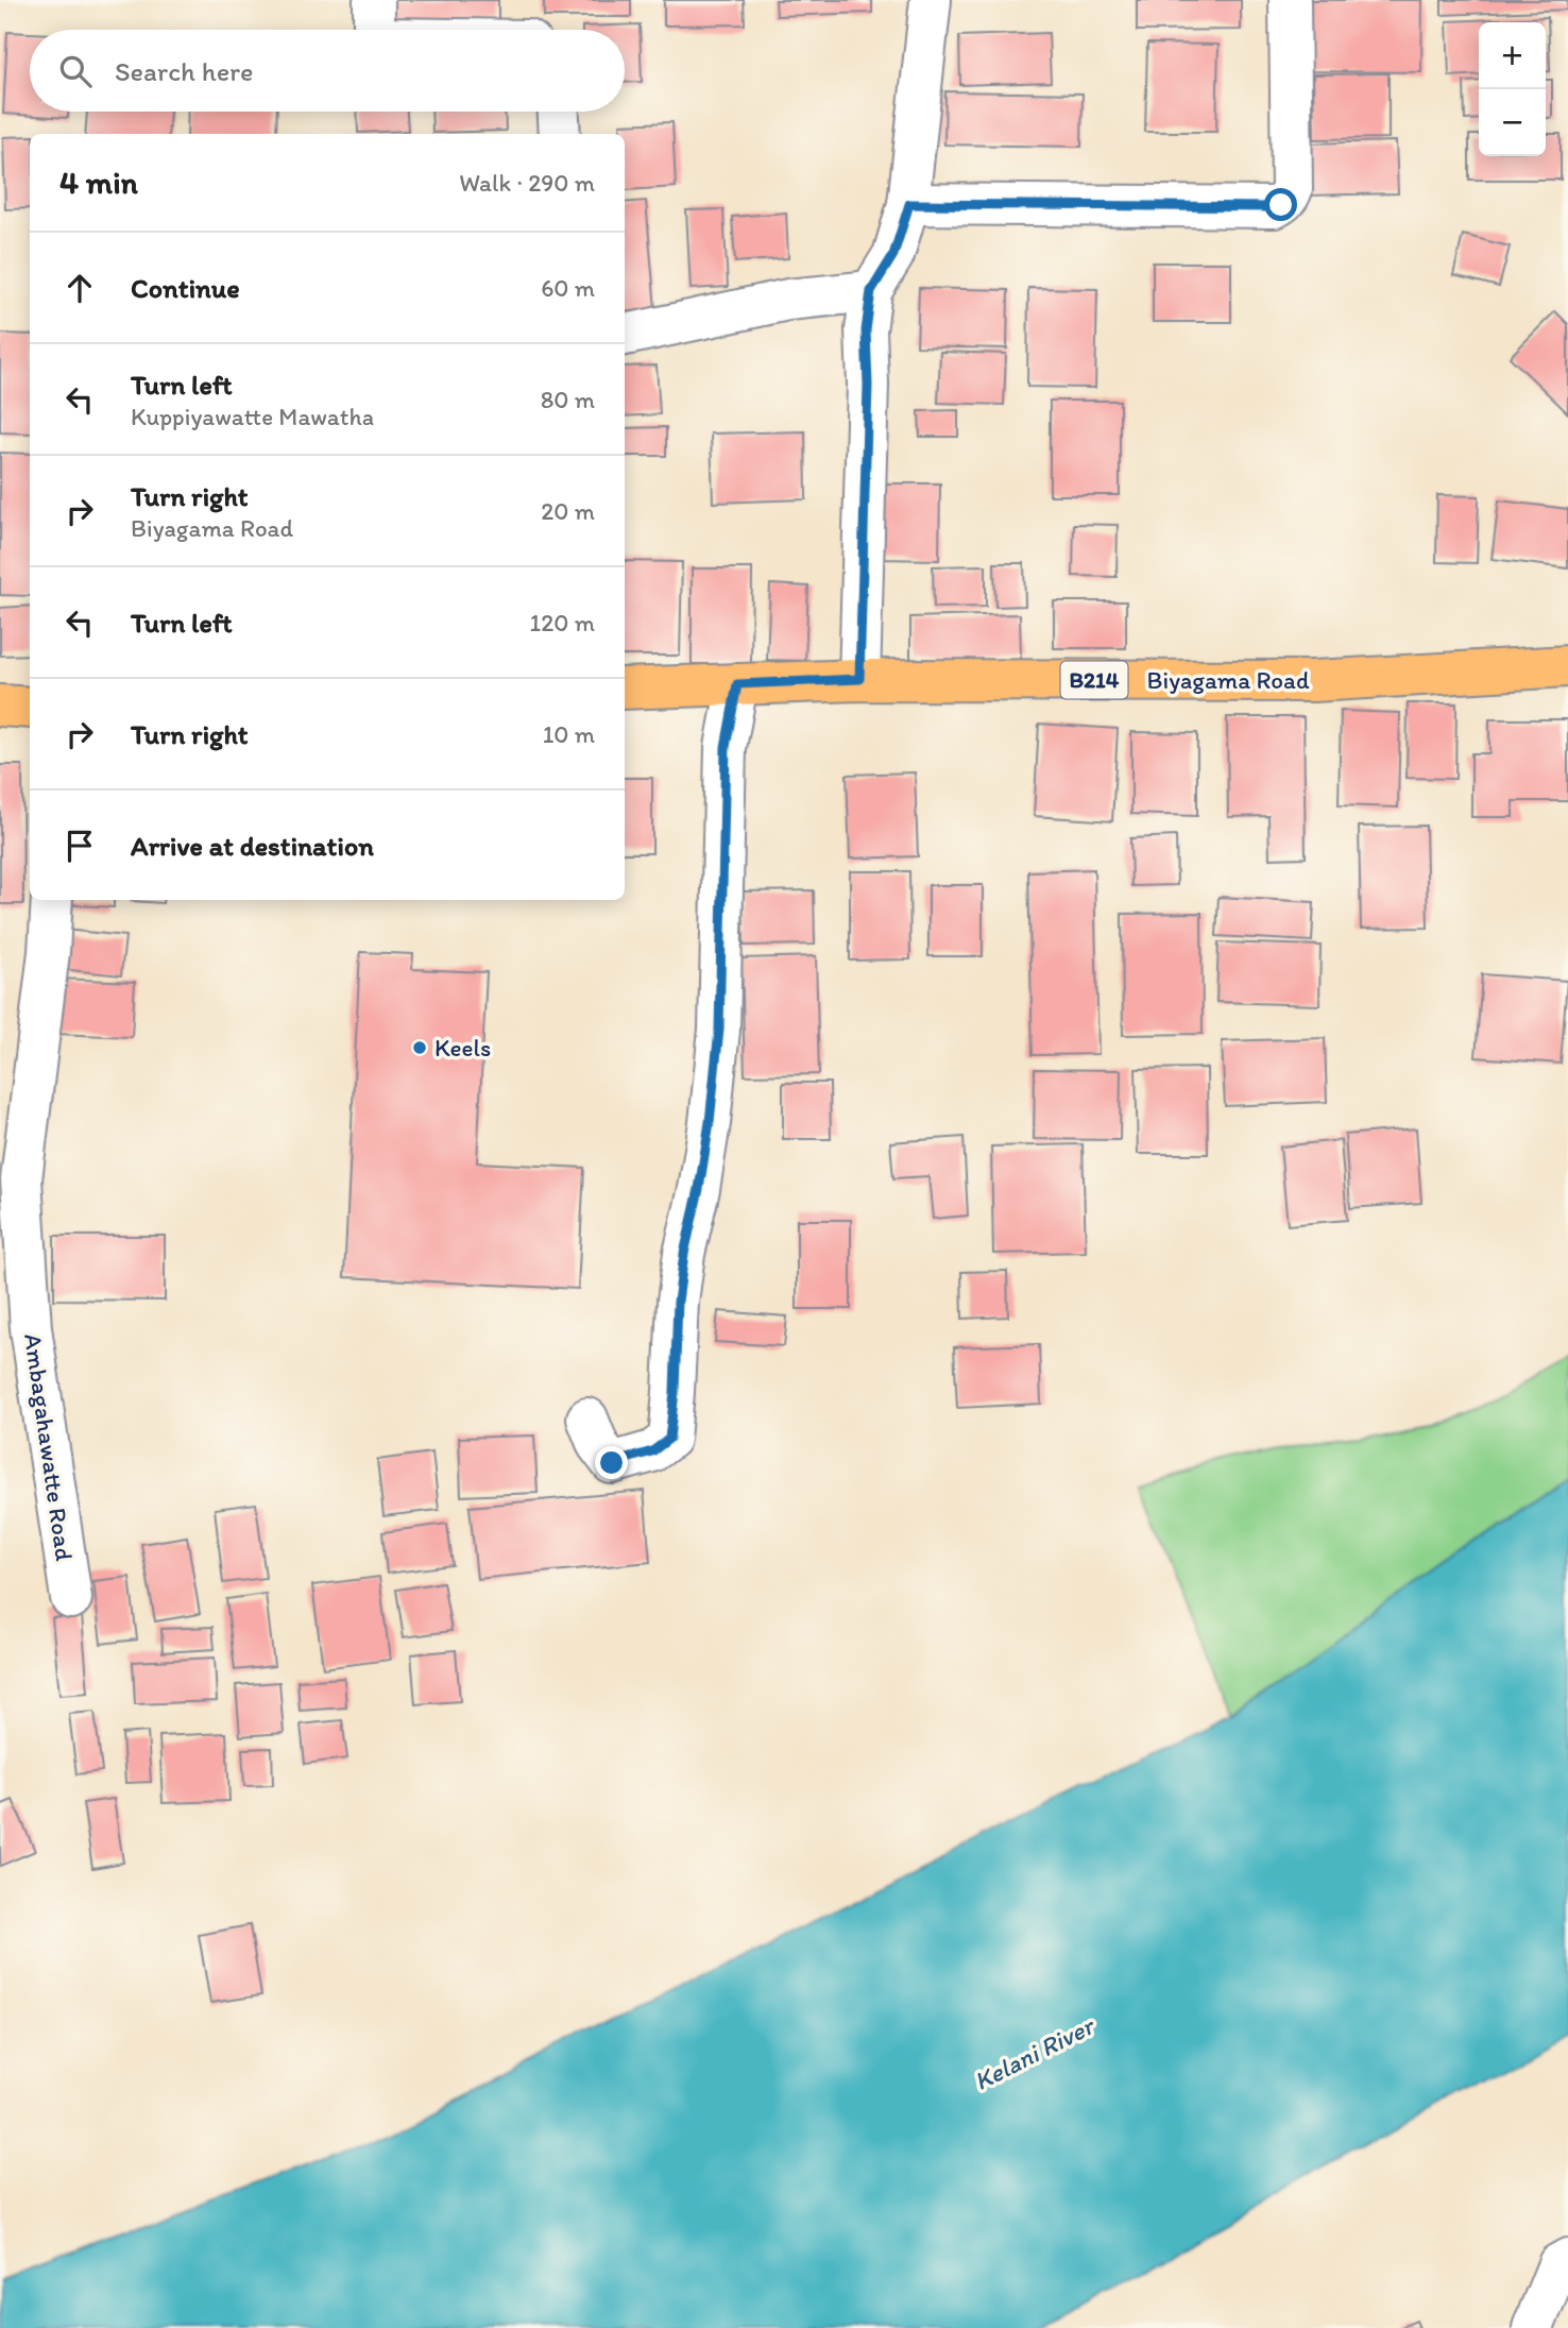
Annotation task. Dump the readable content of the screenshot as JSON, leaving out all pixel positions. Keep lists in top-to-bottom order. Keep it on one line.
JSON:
{"streets":{"main road":["B214","Biyagama Road"],"street":["Ambagahawatte Road"]},"water":["Kelani River"],"places":["Keels"],"page":{"map_buttons":["+","−"],"search":"Search here","heading":["4 min","Walk · 290 m"],"list":[["Continue","60 m"],["Turn left","Kuppiyawatte Mawatha","80 m"],["Turn right","Biyagama Road","20 m"],["Turn left","120 m"],["Turn right","10 m"],"Arrive at destination"]}}
